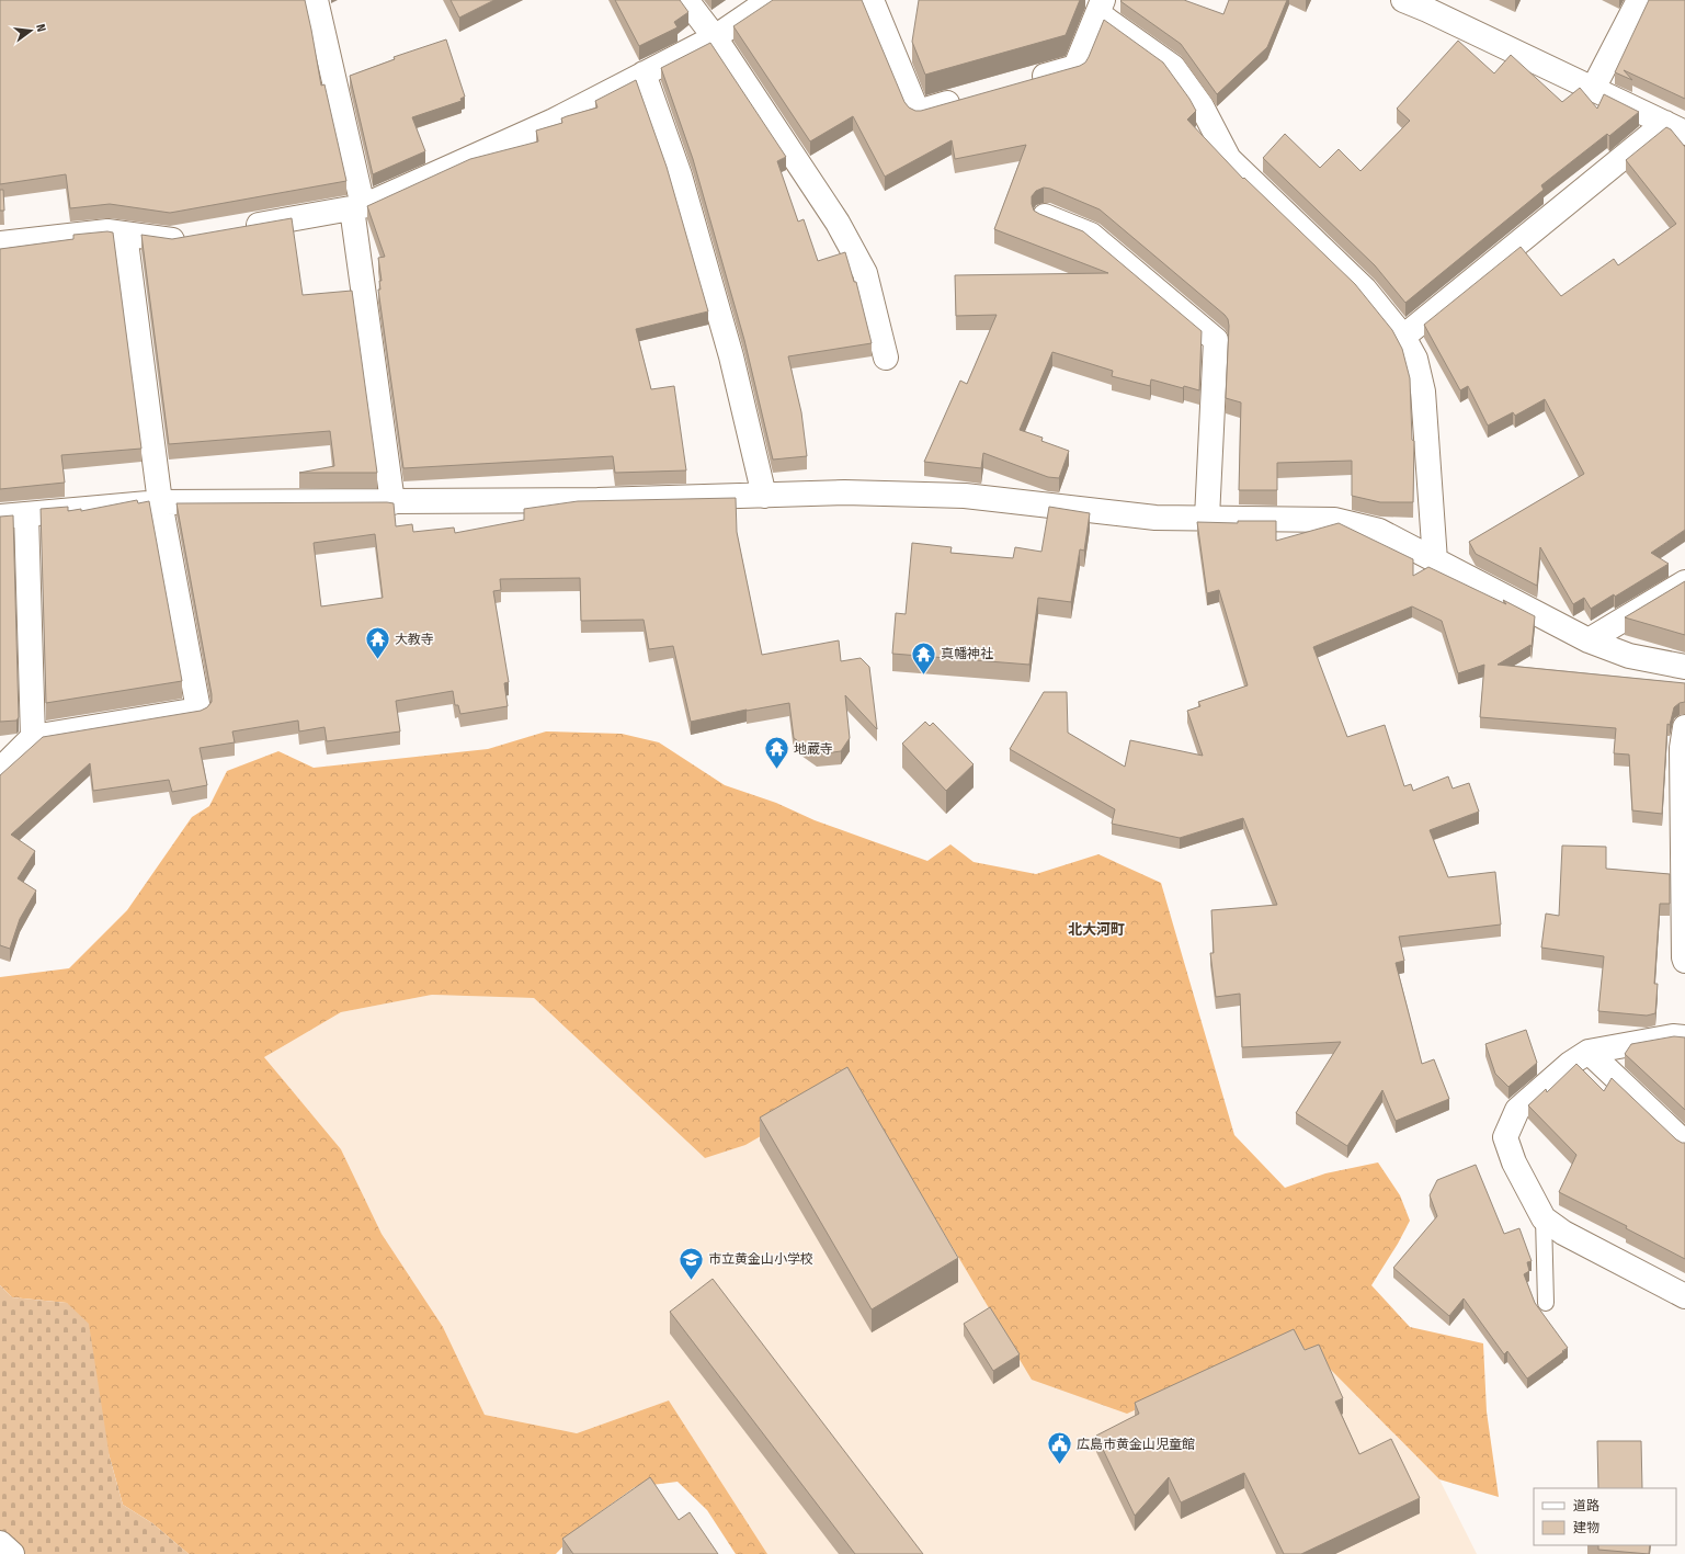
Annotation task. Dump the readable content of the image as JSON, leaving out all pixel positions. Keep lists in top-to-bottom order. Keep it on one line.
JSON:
{"districts":["北大河町"],"places":{"temple":["大教寺","真幡神社","地蔵寺"],"school or university":["市立黄金山小学校"],"public building":["広島市黄金山児童館"]},"legend":["道路","建物"],"north":"right"}
